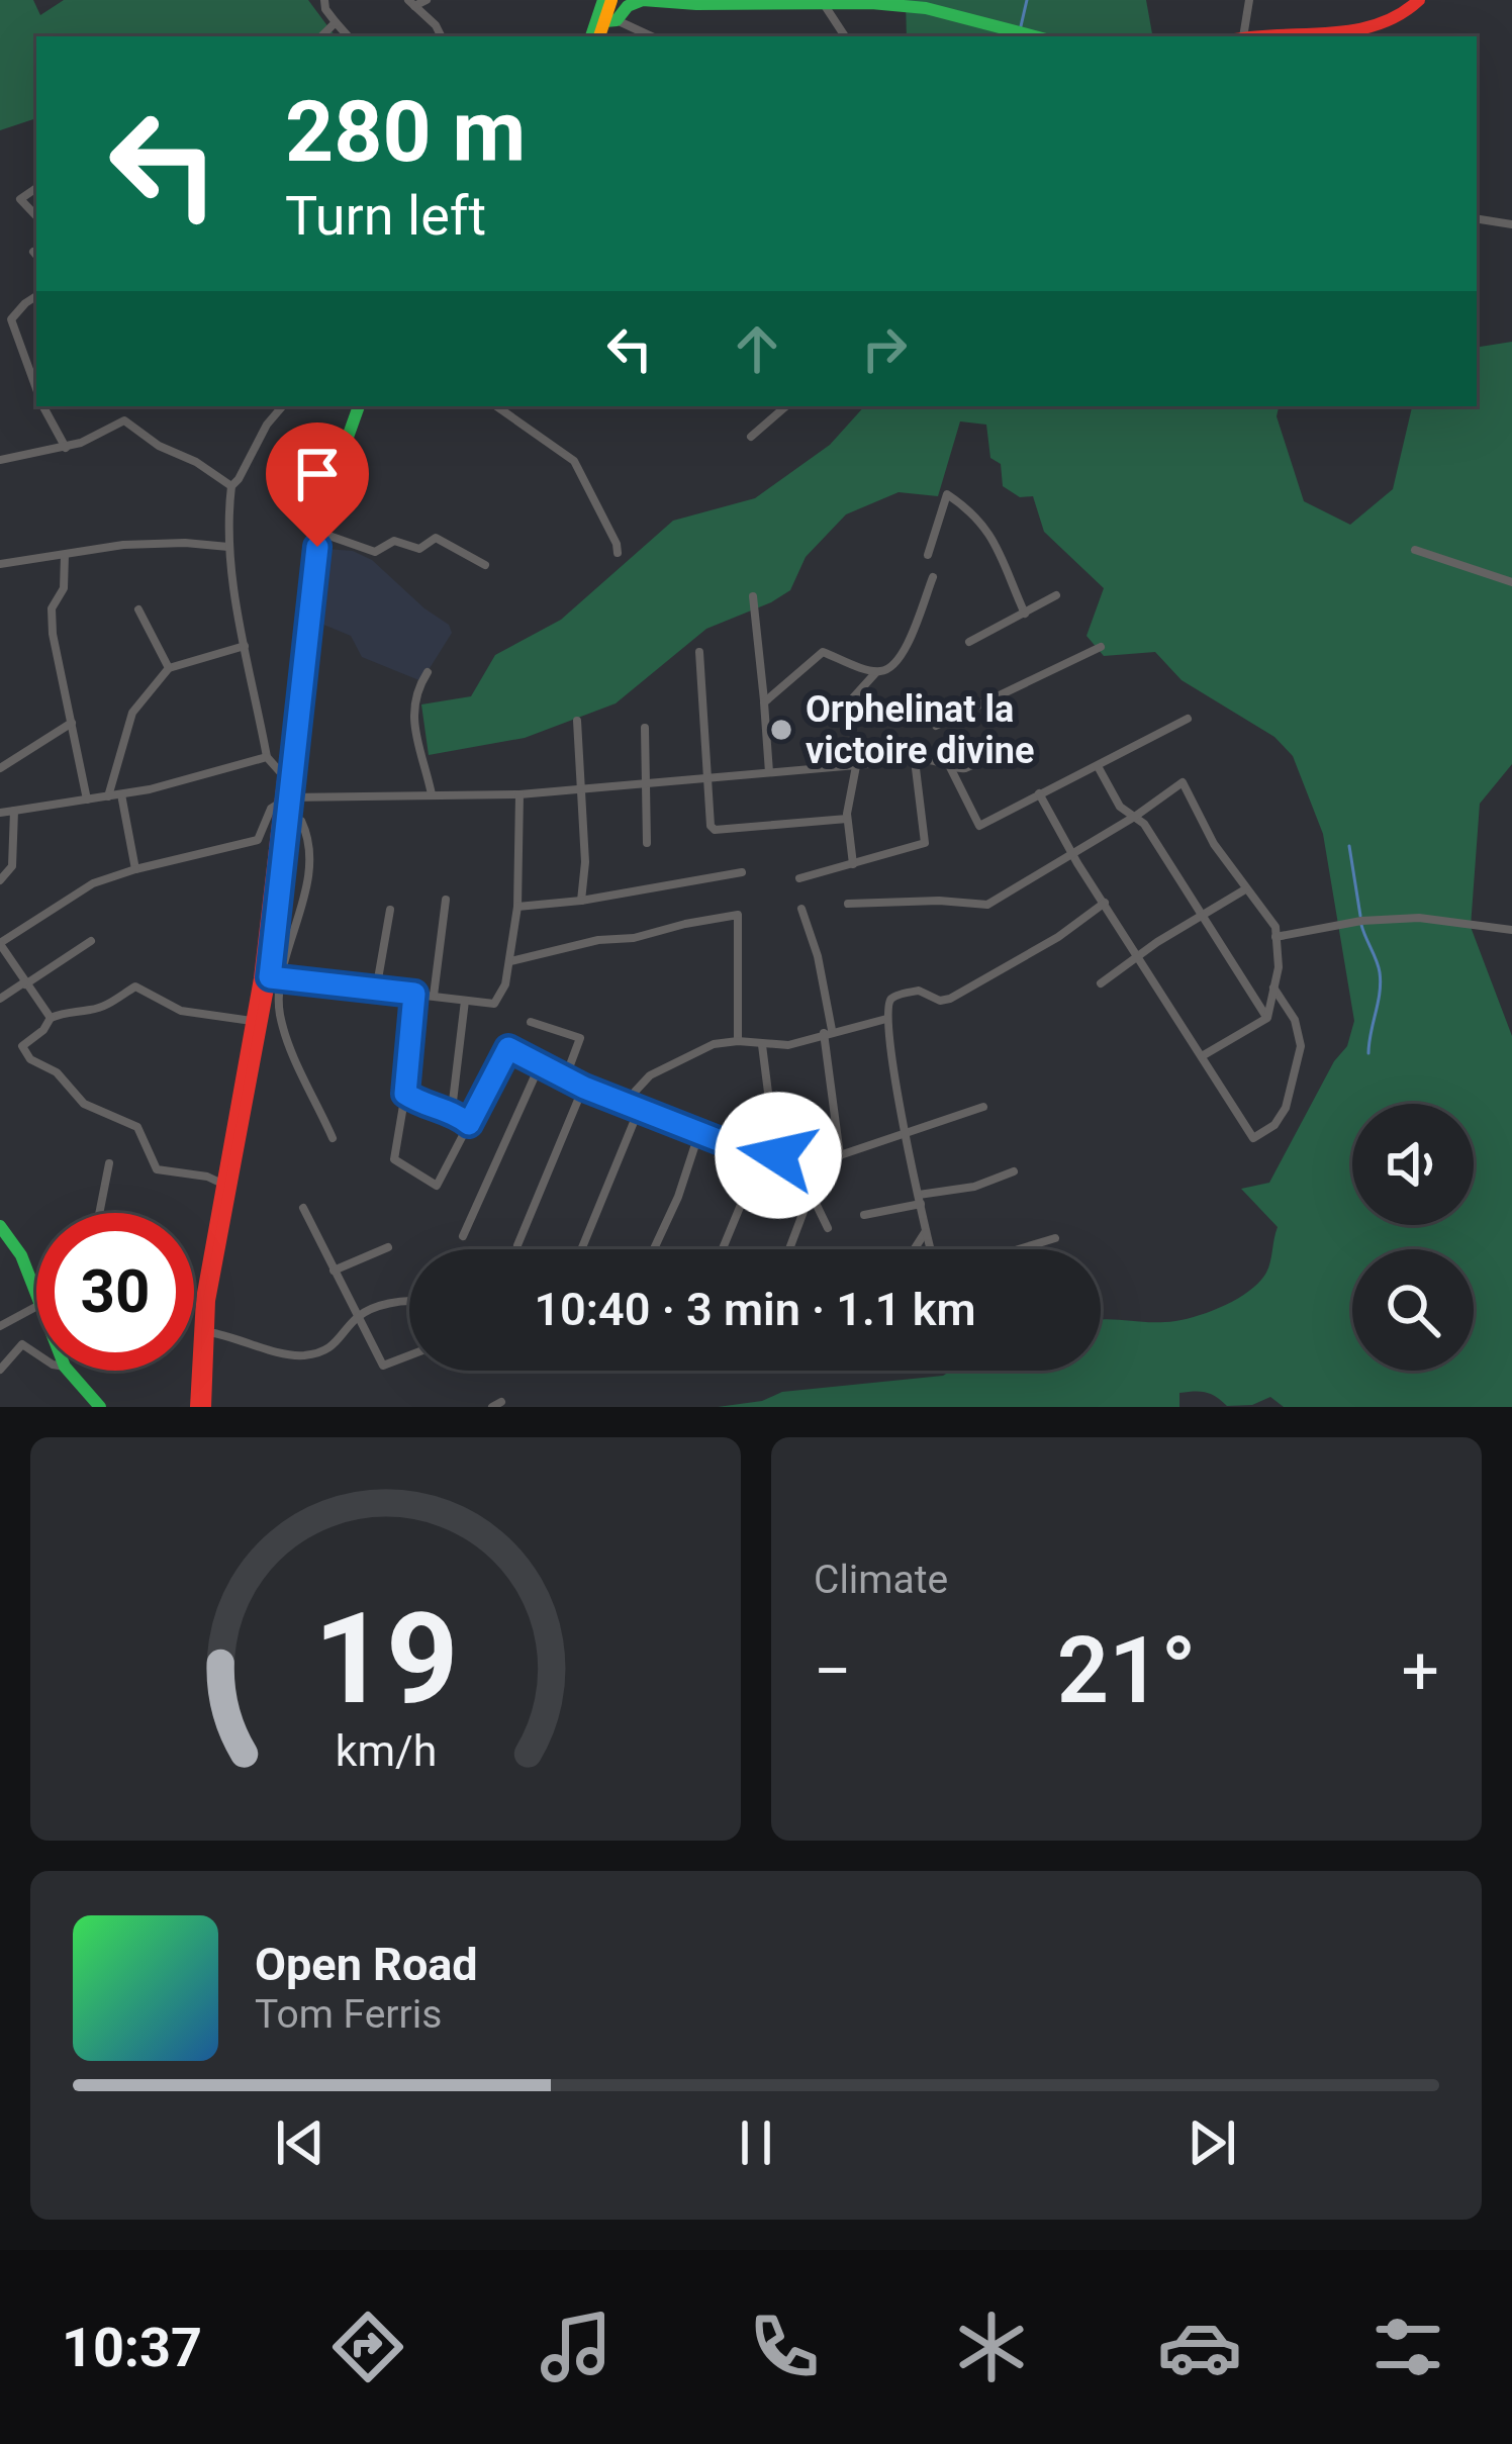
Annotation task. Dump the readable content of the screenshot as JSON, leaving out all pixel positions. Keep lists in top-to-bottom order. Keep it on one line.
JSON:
{"places":["Orphelinat la victoire divine"],"page":{"turn":["280 m","Turn left"],"limit":"30","trip":"10:40 · 3 min · 1.1 km","tile":"Climate","heat":["−","21°","+"],"song":["Open Road","Tom Ferris"],"tabs":"10:37","gauge":["19","km/h"]}}
